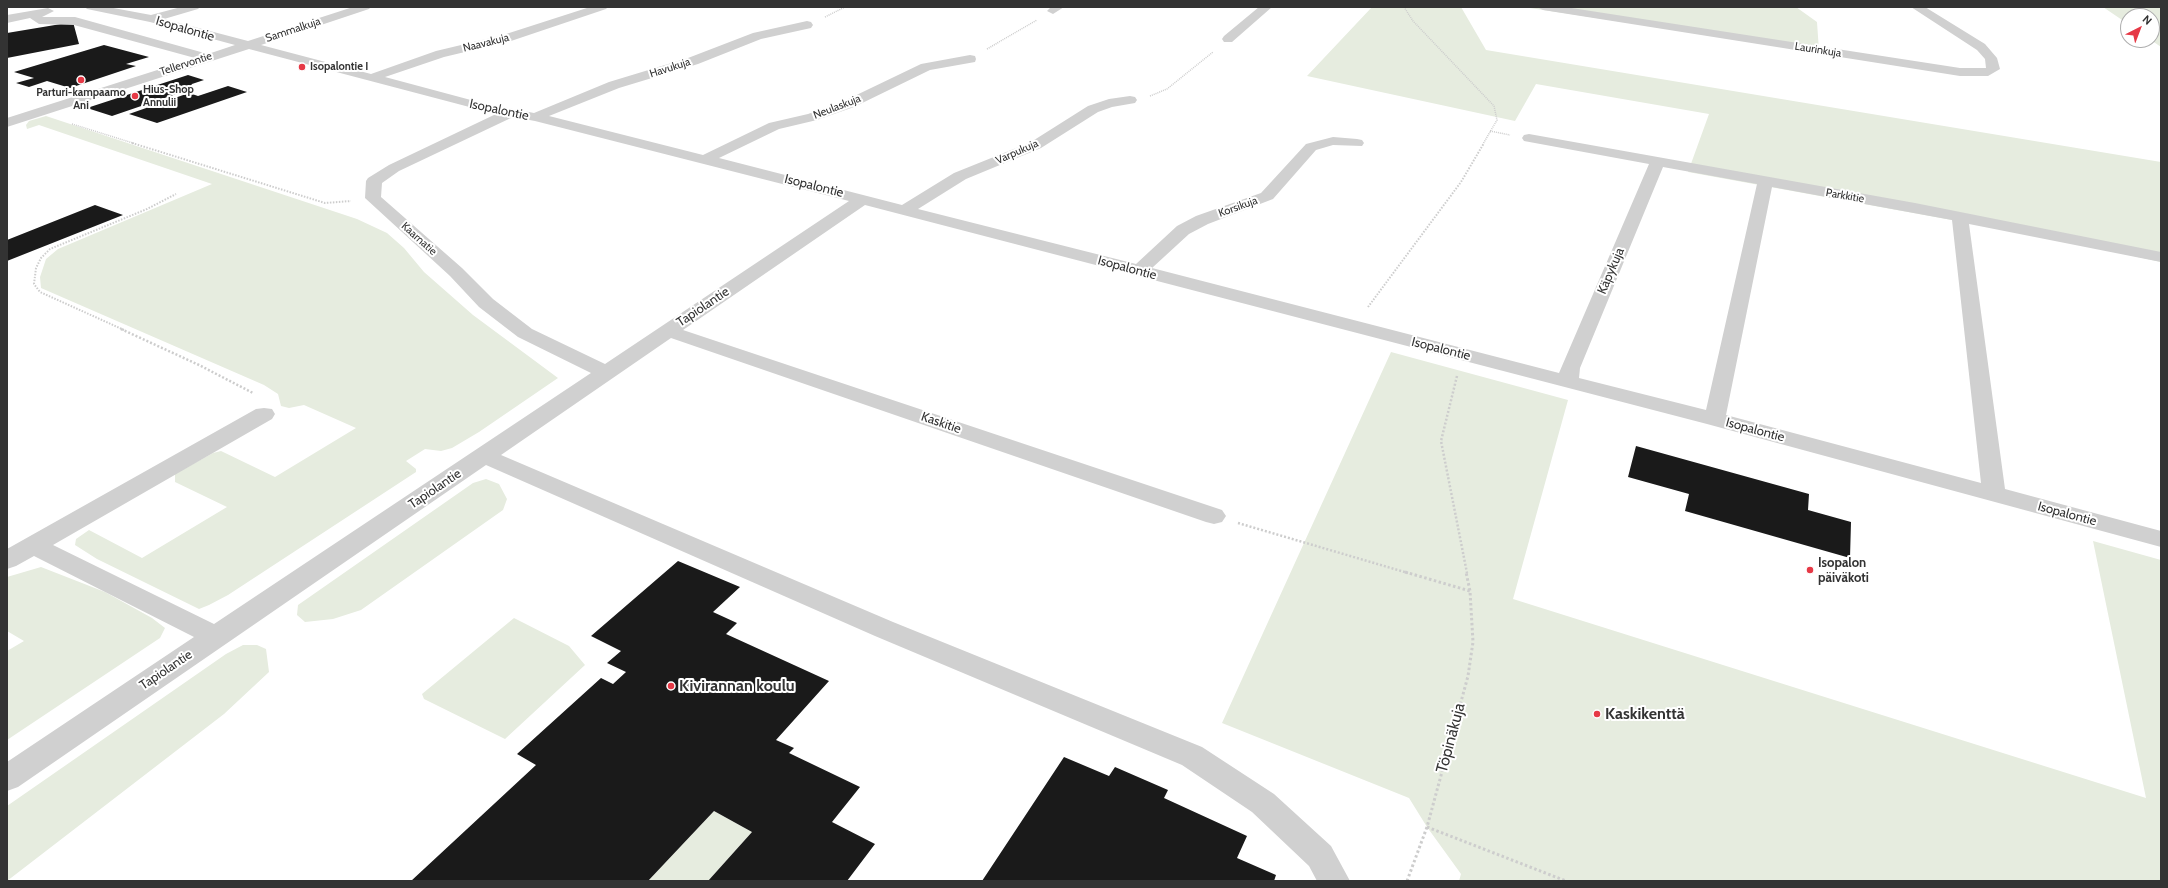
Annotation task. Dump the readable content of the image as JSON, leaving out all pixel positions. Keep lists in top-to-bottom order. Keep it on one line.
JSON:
{"streets":{"street":["Isopalontie","Sammalkuja","Naavakuja","Laurinkuja","Tellervontie","Havukuja","Neulaskuja","Varpukuja","Parkkitie","Korsikuja","Kaarnatie","Käpykuja","Tapiolantie","Kaskitie"],"path":["Töpinäkuja"]},"crossings":[["Isopalontie","Sammalkuja"],["Isopalontie","Naavakuja"],["Isopalontie","Tellervontie"],["Isopalontie","Havukuja"],["Isopalontie","Neulaskuja"],["Isopalontie","Varpukuja"],["Isopalontie","Korsikuja"],["Isopalontie","Käpykuja"],["Isopalontie","Tapiolantie"],["Isopalontie","Töpinäkuja"],["Sammalkuja","Tellervontie"],["Parkkitie","Käpykuja"],["Kaarnatie","Tapiolantie"],["Tapiolantie","Kaskitie"]],"places":["Isopalontie I","Parturi-kampaamo Ani","Hius-Shop Annulii","Isopalon päiväkoti","Kivirannan koulu","Kaskikenttä"],"north":"top right"}
